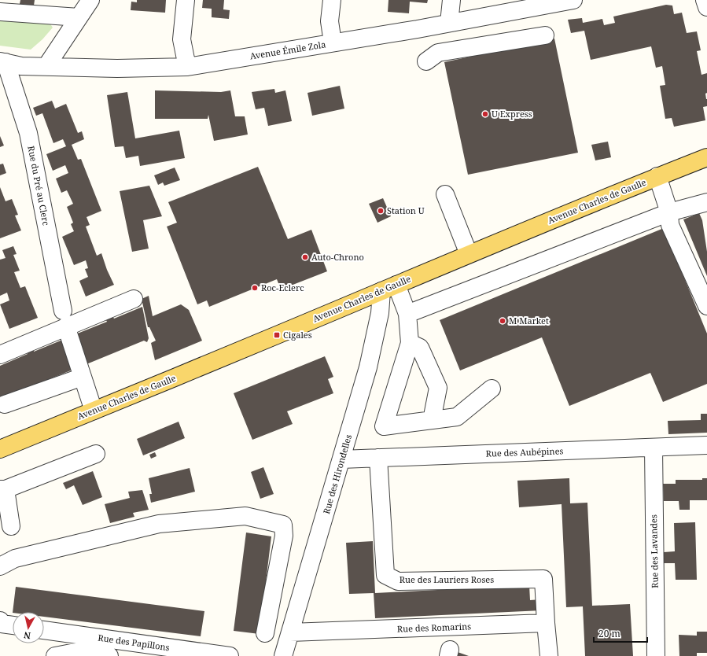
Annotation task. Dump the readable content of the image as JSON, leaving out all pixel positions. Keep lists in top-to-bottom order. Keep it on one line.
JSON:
{"streets":{"main road":["Avenue Charles de Gaulle"],"street":["Avenue Émile Zola","Rue du Pré au Clerc","Rue des Aubépines","Rue des Hirondelles","Rue des Lavandes","Rue des Lauriers Roses","Rue des Romarins","Rue des Papillons"]},"crossings":[["Avenue Émile Zola","Rue du Pré au Clerc"],["Rue du Pré au Clerc","Avenue Charles de Gaulle"],["Avenue Charles de Gaulle","Rue des Hirondelles"],["Rue des Aubépines","Rue des Hirondelles"],["Rue des Aubépines","Rue des Lavandes"],["Rue des Aubépines","Rue des Lauriers Roses"],["Rue des Hirondelles","Rue des Romarins"],["Rue des Lauriers Roses","Rue des Romarins"]],"places":{"other":["U Express","Station U","Auto-Chrono","Roc-Eclerc","M Market"],"transit":["Cigales"]},"scale_bar":"20 m","north":"bottom"}
